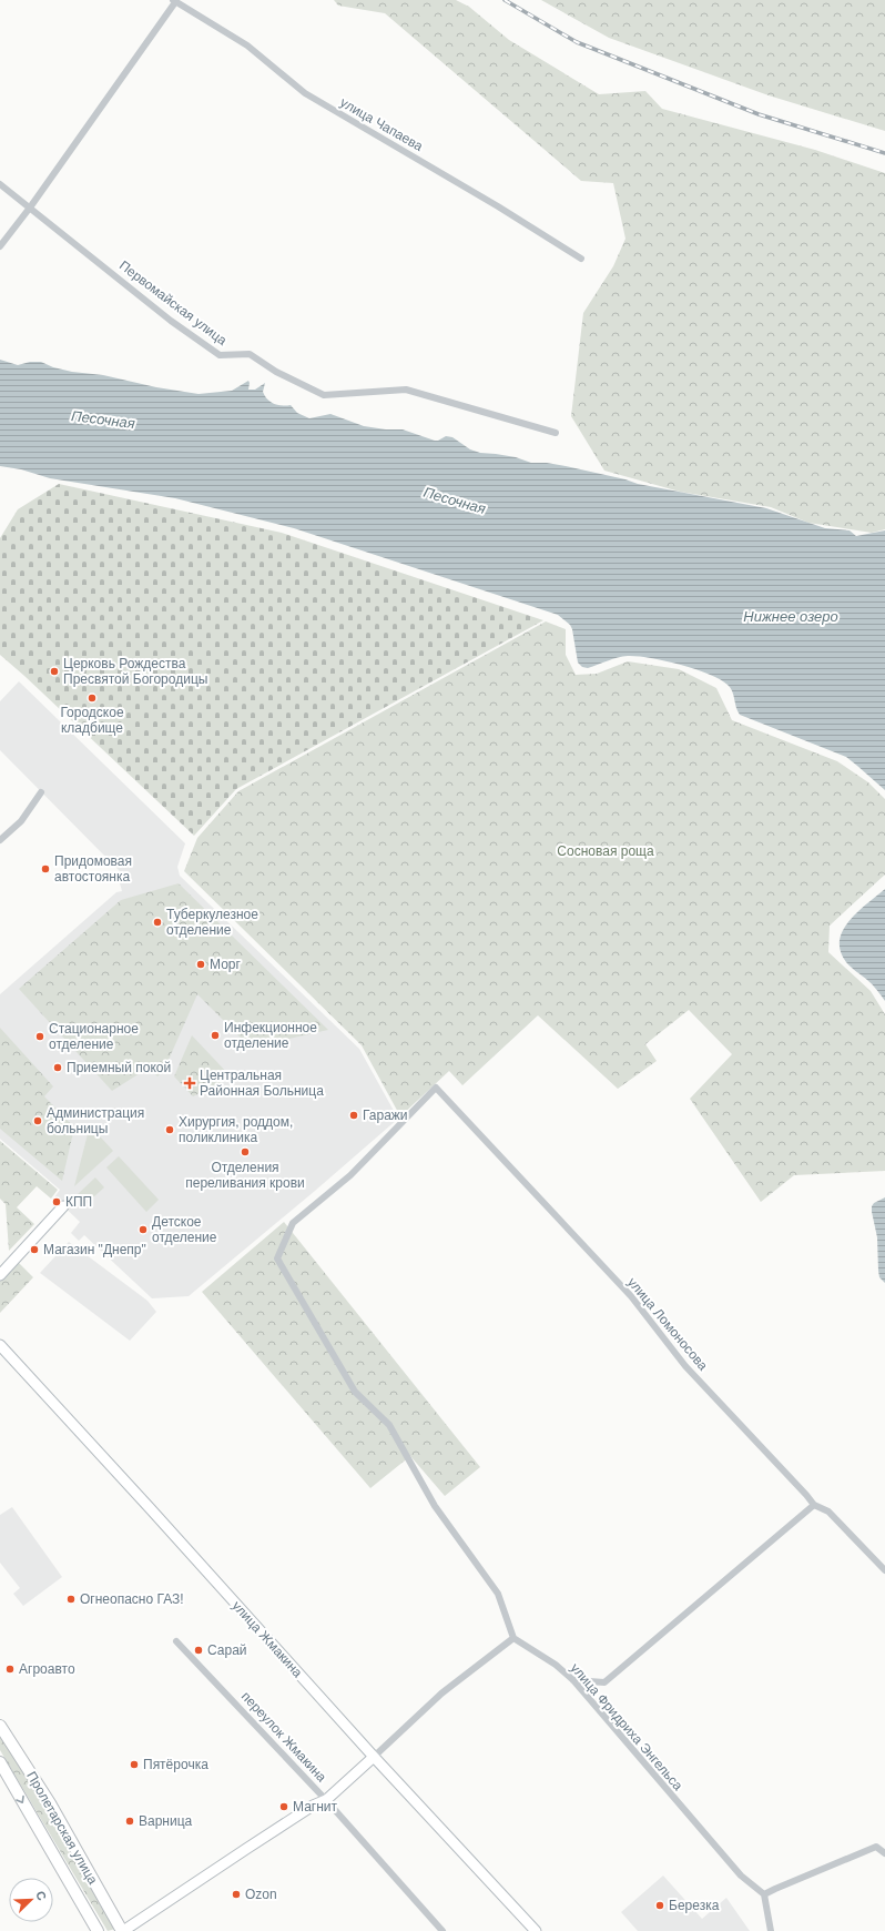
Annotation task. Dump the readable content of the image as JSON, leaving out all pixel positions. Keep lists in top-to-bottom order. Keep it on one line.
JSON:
{"streets":{"main road":["Пролетарская улица"],"street":["улица Чапаева","Первомайская улица","улица Ломоносова","улица Жмакина","улица Фридриха Энгельса","переулок Жмакина"]},"crossings":[["улица Чапаева","Первомайская улица"],["улица Ломоносова","улица Фридриха Энгельса"]],"water":["Песочная","Нижнее озеро"],"parks":["Сосновая роща"],"places":{"other":["Церковь Рождества Пресвятой Богородицы","Городское кладбище","Придомовая автостоянка","Туберкулезное отделение","Морг","Инфекционное отделение","Стационарное отделение","Приемный покой","Гаражи","Администрация больницы","Хирургия, роддом, поликлиника","Отделения переливания крови","КПП","Детское отделение","Магазин \"Днепр\"","Огнеопасно ГАЗ!","Сарай","Агроавто","Пятёрочка","Магнит","Варница","Ozon","Березка"],"health":["Центральная Районная Больница"]},"north":"top right"}
